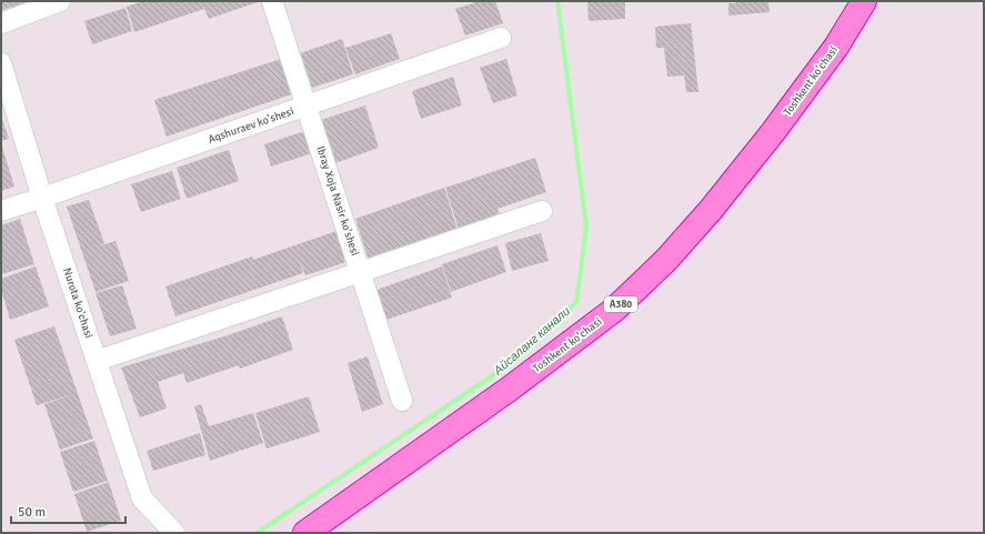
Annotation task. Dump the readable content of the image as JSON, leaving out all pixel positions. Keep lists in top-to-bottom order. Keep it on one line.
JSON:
{"streets":{"highway":["Toshkent ko'chasi","A380"],"street":["Aqshuraev ko'shesi","Ibray Xoja Nasir ko'shesi","Nurota ko'chasi"]},"crossings":[["Aqshuraev ko'shesi","Ibray Xoja Nasir ko'shesi"],["Aqshuraev ko'shesi","Nurota ko'chasi"]],"water":["Айсаланг канали"],"scale_bar":"50 m"}
